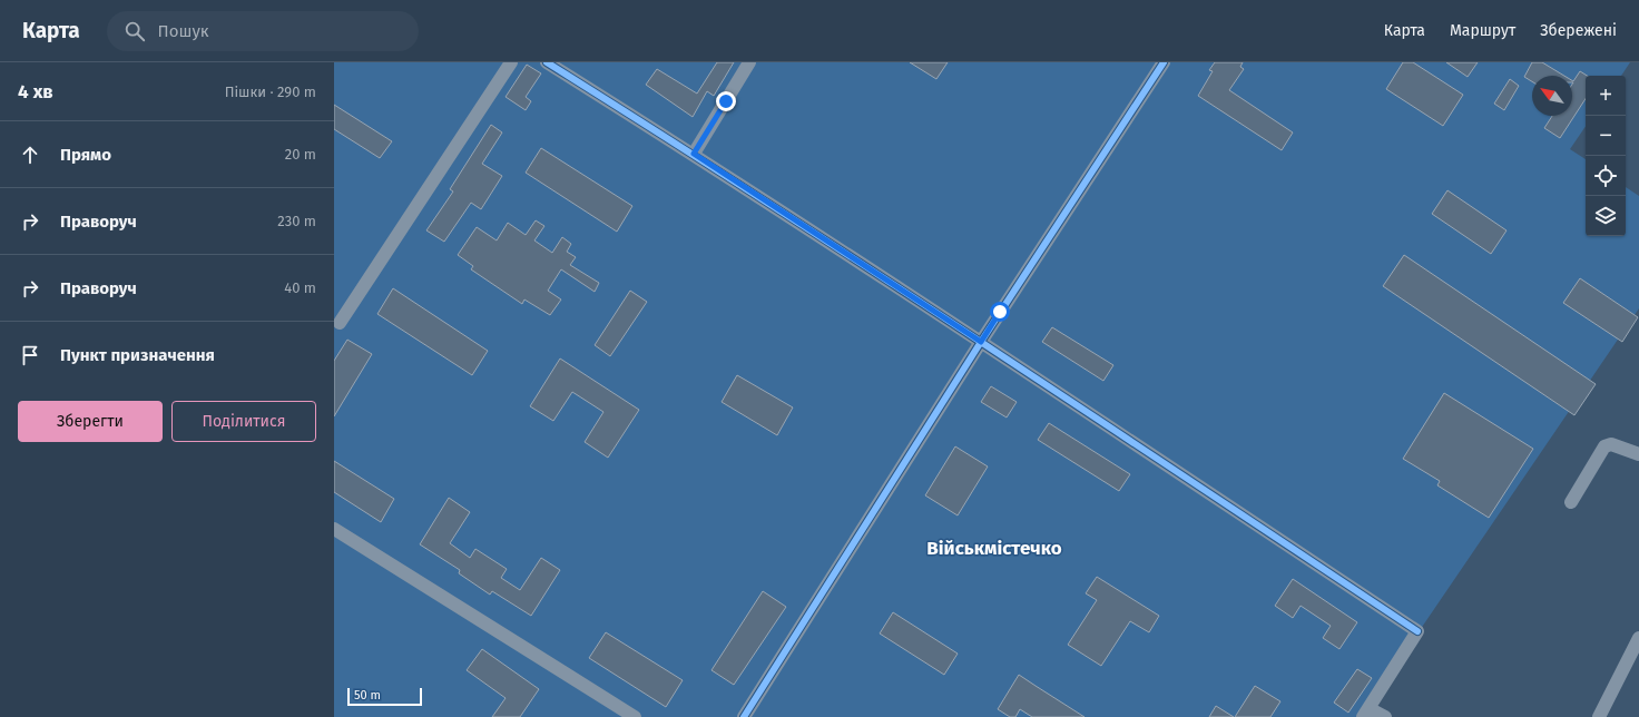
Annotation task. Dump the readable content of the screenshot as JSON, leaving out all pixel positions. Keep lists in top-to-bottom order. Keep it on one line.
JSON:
{"districts":["Військмістечко"],"scale_bar":"50 m","north":"top left","page":{"header":"Карта","search":"Пошук","nav":["Карта","Маршрут","Збережені"],"heading":["4 хв","Пішки · 290 m"],"map_buttons":["+","−"],"list":[["Прямо","20 m"],["Праворуч","230 m"],["Праворуч","40 m"],"Пункт призначення"],"buttons":["Зберегти","Поділитися"],"scale":"50 m"}}
